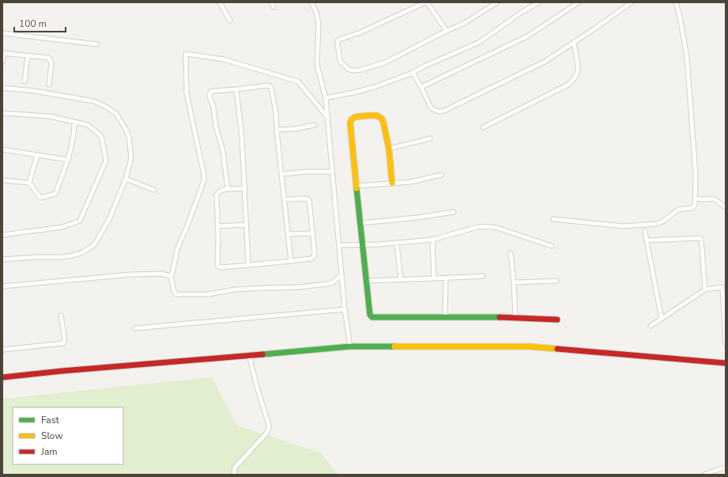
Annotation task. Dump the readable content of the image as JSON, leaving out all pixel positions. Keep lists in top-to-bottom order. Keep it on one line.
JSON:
{"legend":["Fast","Slow","Jam"],"scale_bar":"100 m"}
